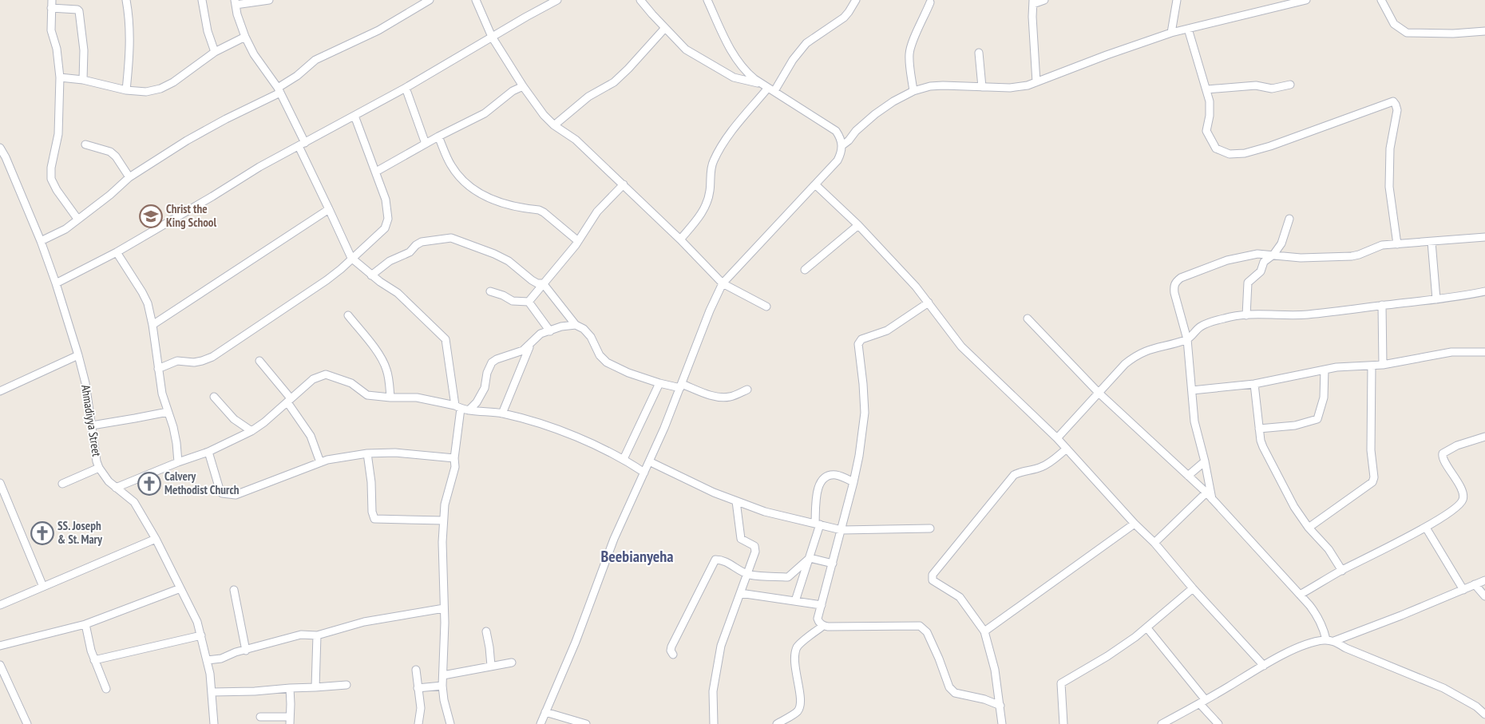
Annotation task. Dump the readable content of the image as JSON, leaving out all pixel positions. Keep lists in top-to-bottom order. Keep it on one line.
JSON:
{"streets":{"street":["Ahmadiyya Street"]},"districts":["Beebianyeha"],"places":{"school or university":["Christ the King School"],"church":["Calvery Methodist Church","SS. Joseph & St. Mary"]}}
